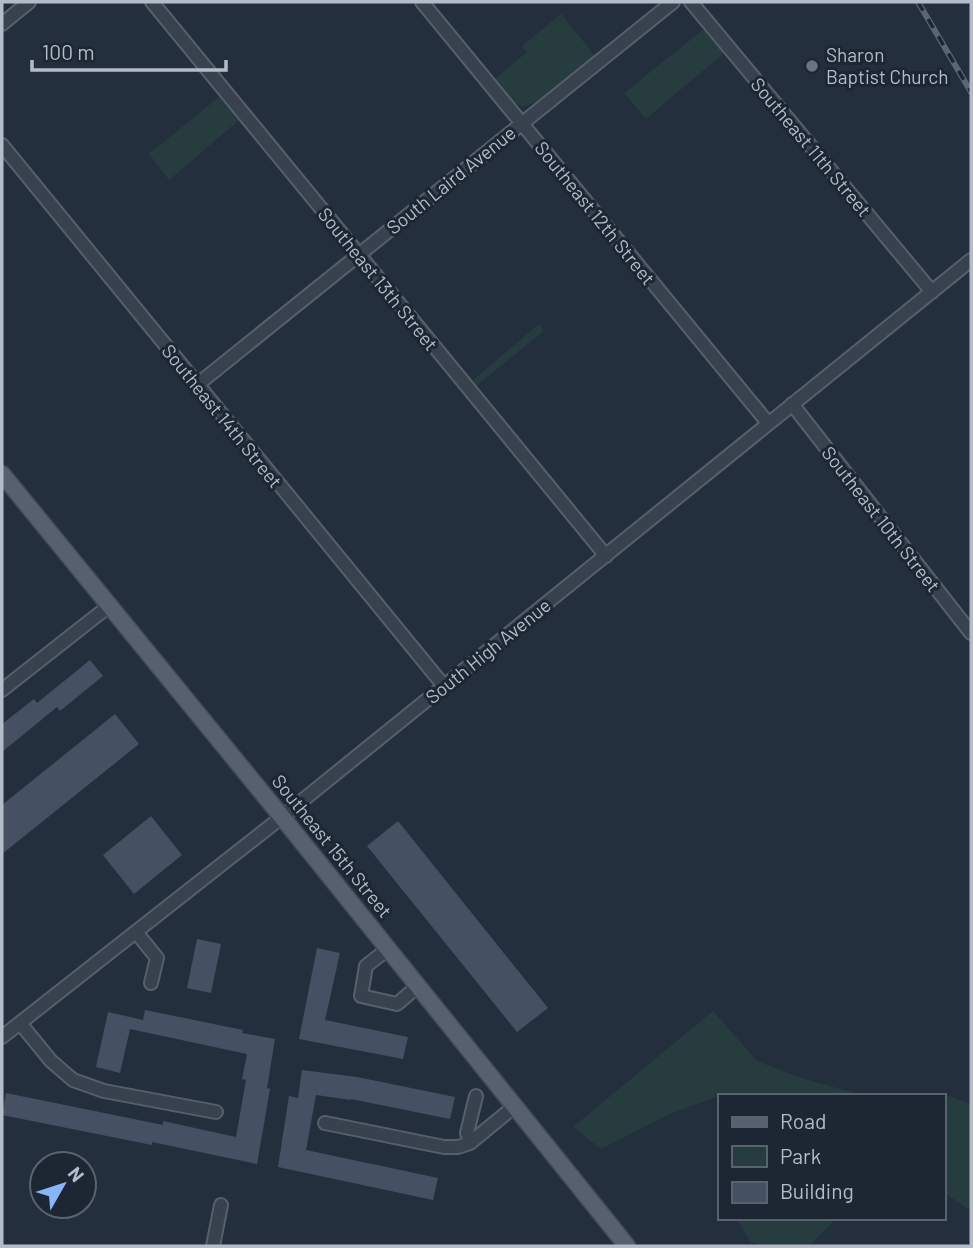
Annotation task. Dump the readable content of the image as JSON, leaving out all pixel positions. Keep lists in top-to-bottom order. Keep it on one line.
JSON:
{"streets":{"main road":["Southeast 15th Street"],"street":["Southeast 11th Street","South Laird Avenue","Southeast 12th Street","Southeast 13th Street","Southeast 14th Street","Southeast 10th Street","South High Avenue"]},"crossings":[["Southeast 11th Street","South High Avenue"],["South Laird Avenue","Southeast 12th Street"],["South Laird Avenue","Southeast 13th Street"],["South Laird Avenue","Southeast 14th Street"],["Southeast 12th Street","South High Avenue"],["Southeast 13th Street","South High Avenue"],["Southeast 14th Street","South High Avenue"],["Southeast 10th Street","South High Avenue"],["South High Avenue","Southeast 15th Street"]],"places":["Sharon Baptist Church"],"legend":["Road","Park","Building"],"scale_bar":"100 m","north":"top right"}
